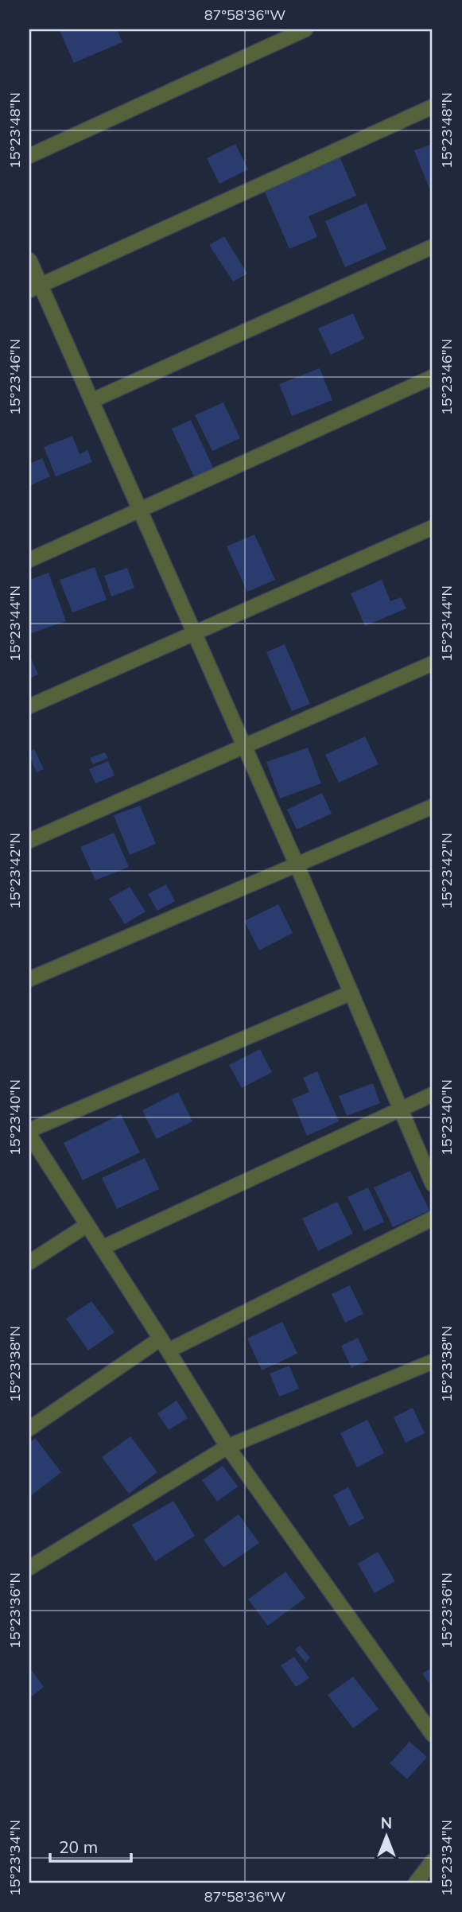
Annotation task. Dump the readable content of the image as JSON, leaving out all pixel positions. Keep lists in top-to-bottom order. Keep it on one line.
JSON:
{"scale_bar":"20 m","north":"top","coordinates":["87°58'36\"W","15°23'48\"N","15°23'46\"N","15°23'44\"N","15°23'42\"N","15°23'40\"N","15°23'38\"N","15°23'36\"N","15°23'34\"N"]}
